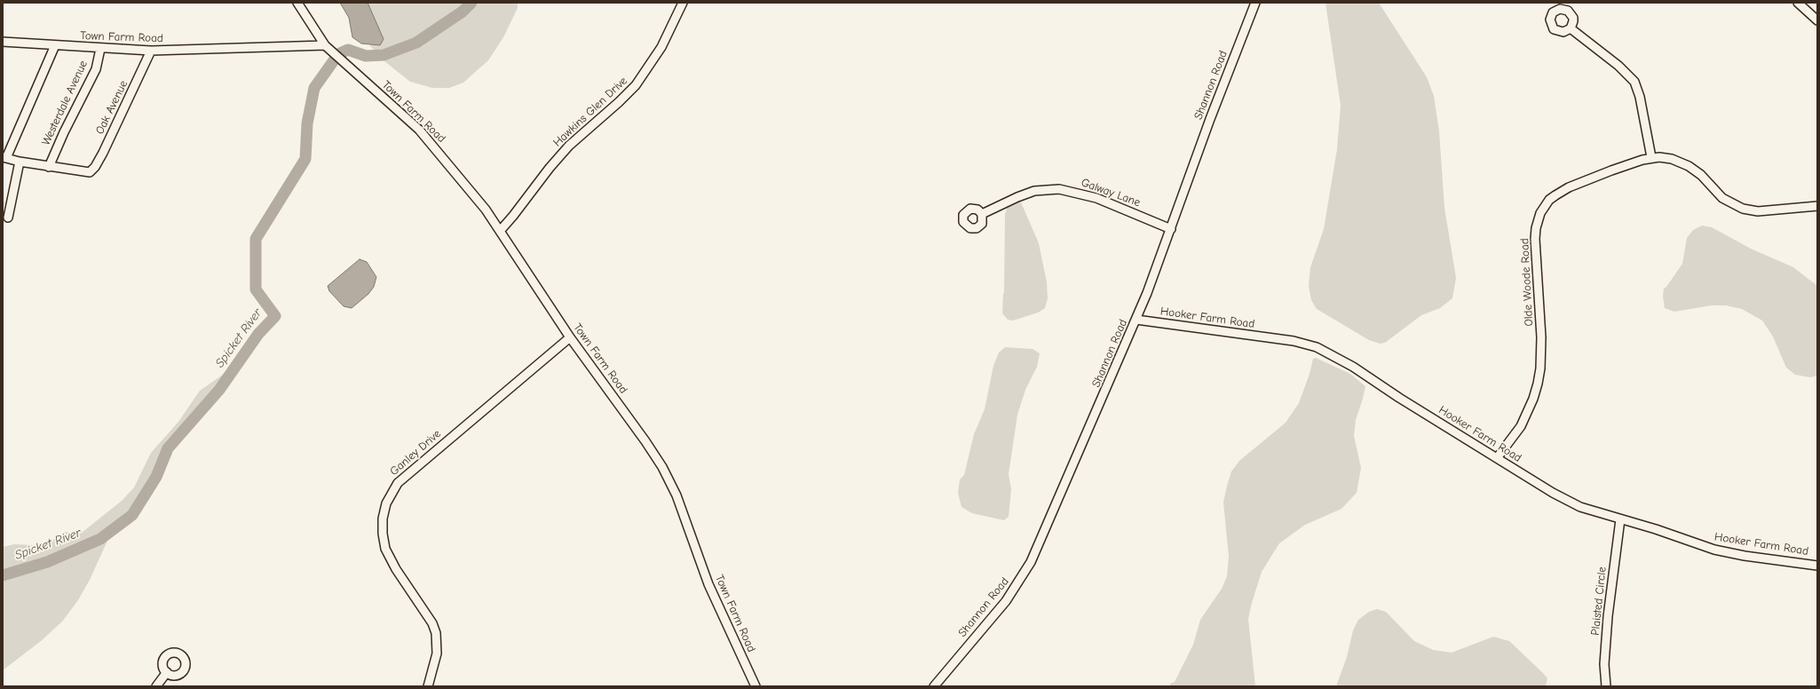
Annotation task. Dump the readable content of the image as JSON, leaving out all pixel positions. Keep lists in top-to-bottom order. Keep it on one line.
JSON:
{"streets":{"street":["Town Farm Road","Shannon Road","Westerdale Avenue","Oak Avenue","Hawkins Glen Drive","Galway Lane","Olde Woode Road","Hooker Farm Road","Ganley Drive","Plaisted Circle"]},"crossings":[["Town Farm Road","Westerdale Avenue"],["Town Farm Road","Oak Avenue"],["Town Farm Road","Hawkins Glen Drive"],["Town Farm Road","Ganley Drive"],["Shannon Road","Galway Lane"],["Shannon Road","Hooker Farm Road"],["Westerdale Avenue","Oak Avenue"],["Olde Woode Road","Hooker Farm Road"],["Hooker Farm Road","Plaisted Circle"]],"water":["Spicket River"]}
